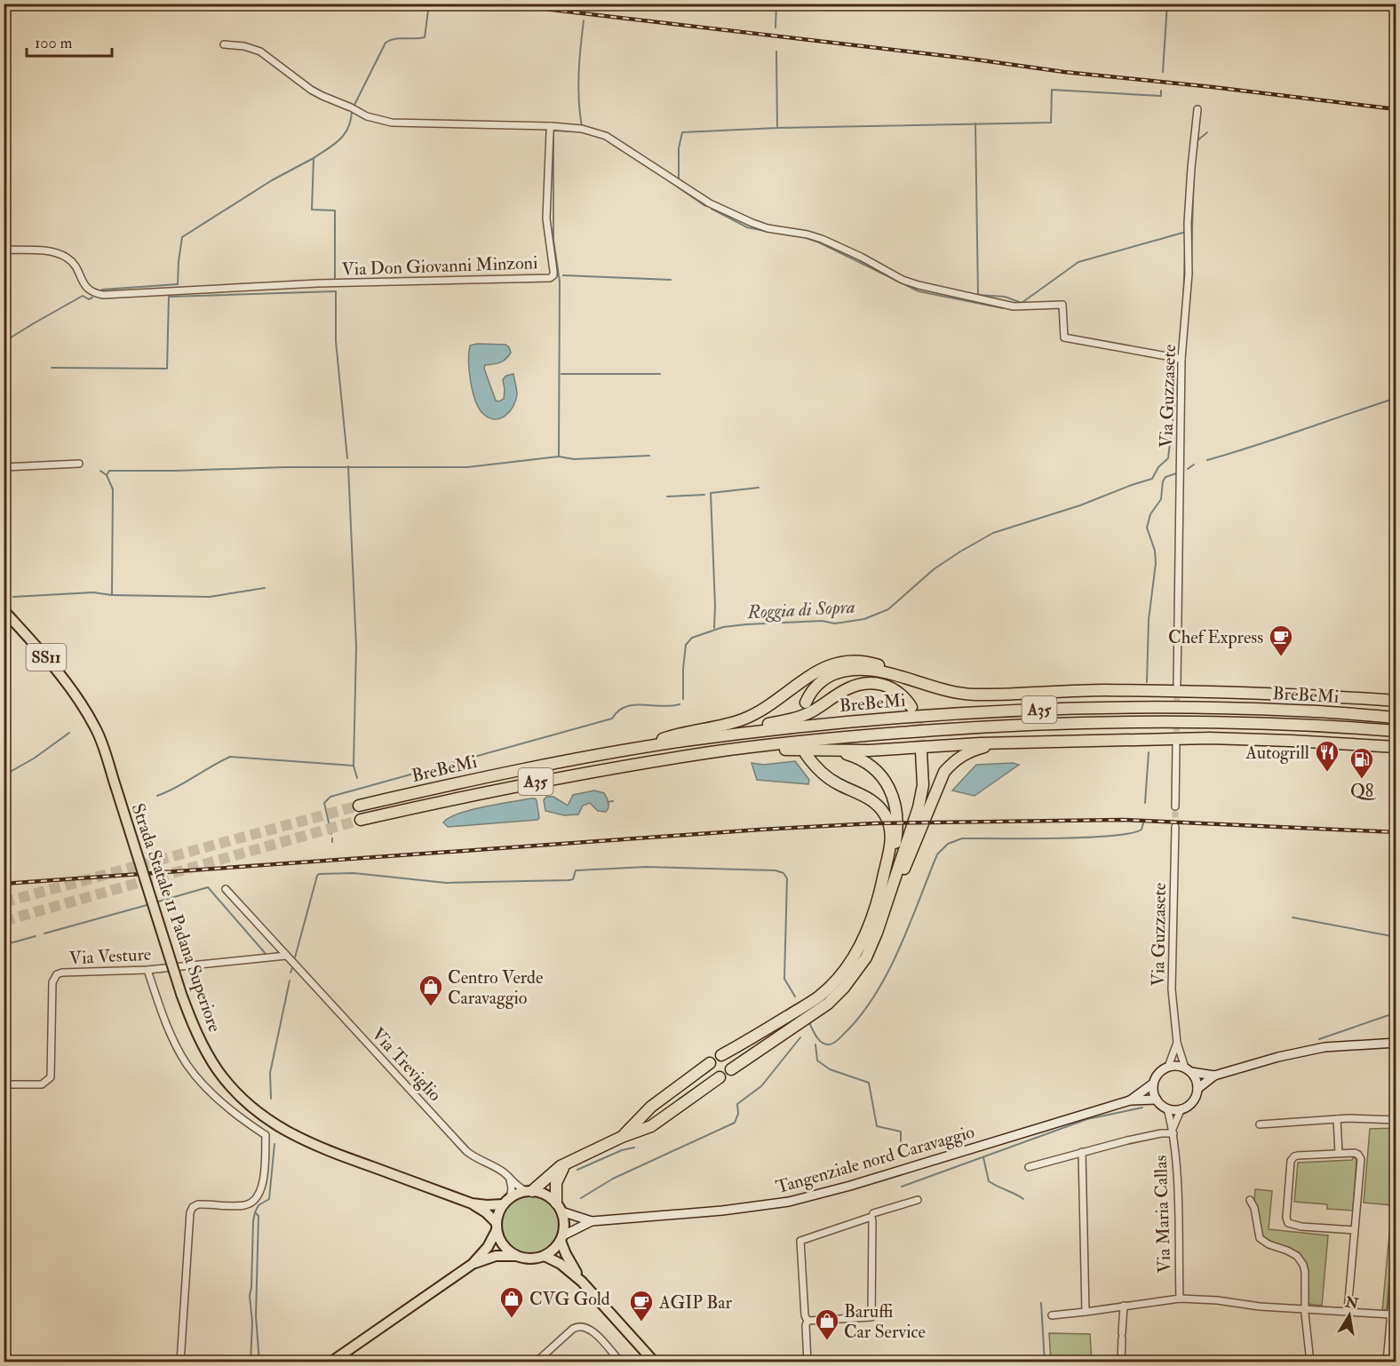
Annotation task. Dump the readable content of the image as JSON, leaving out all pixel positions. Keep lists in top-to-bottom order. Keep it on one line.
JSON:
{"streets":{"highway":["BreBeMi","A35"],"main road":["SS11","Strada Statale 11 Padana Superiore","Tangenziale nord Caravaggio"],"street":["Via Don Giovanni Minzoni","Via Guzzasete","Via Vesture","Via Treviglio","Via Maria Callas"]},"crossings":[["Via Guzzasete","Tangenziale nord Caravaggio"],["Via Guzzasete","Via Maria Callas"],["Strada Statale 11 Padana Superiore","Via Treviglio"],["Strada Statale 11 Padana Superiore","Tangenziale nord Caravaggio"],["Via Vesture","Via Treviglio"],["Via Treviglio","Tangenziale nord Caravaggio"],["Tangenziale nord Caravaggio","Via Maria Callas"]],"water":["Roggia di Sopra"],"places":{"cafe":["Chef Express","AGIP Bar"],"restaurant":["Autogrill"],"fuel station":["Q8"],"shop":["Centro Verde Caravaggio","CVG Gold","Baruffi Car Service"]},"scale_bar":"100 m","north":"top"}
